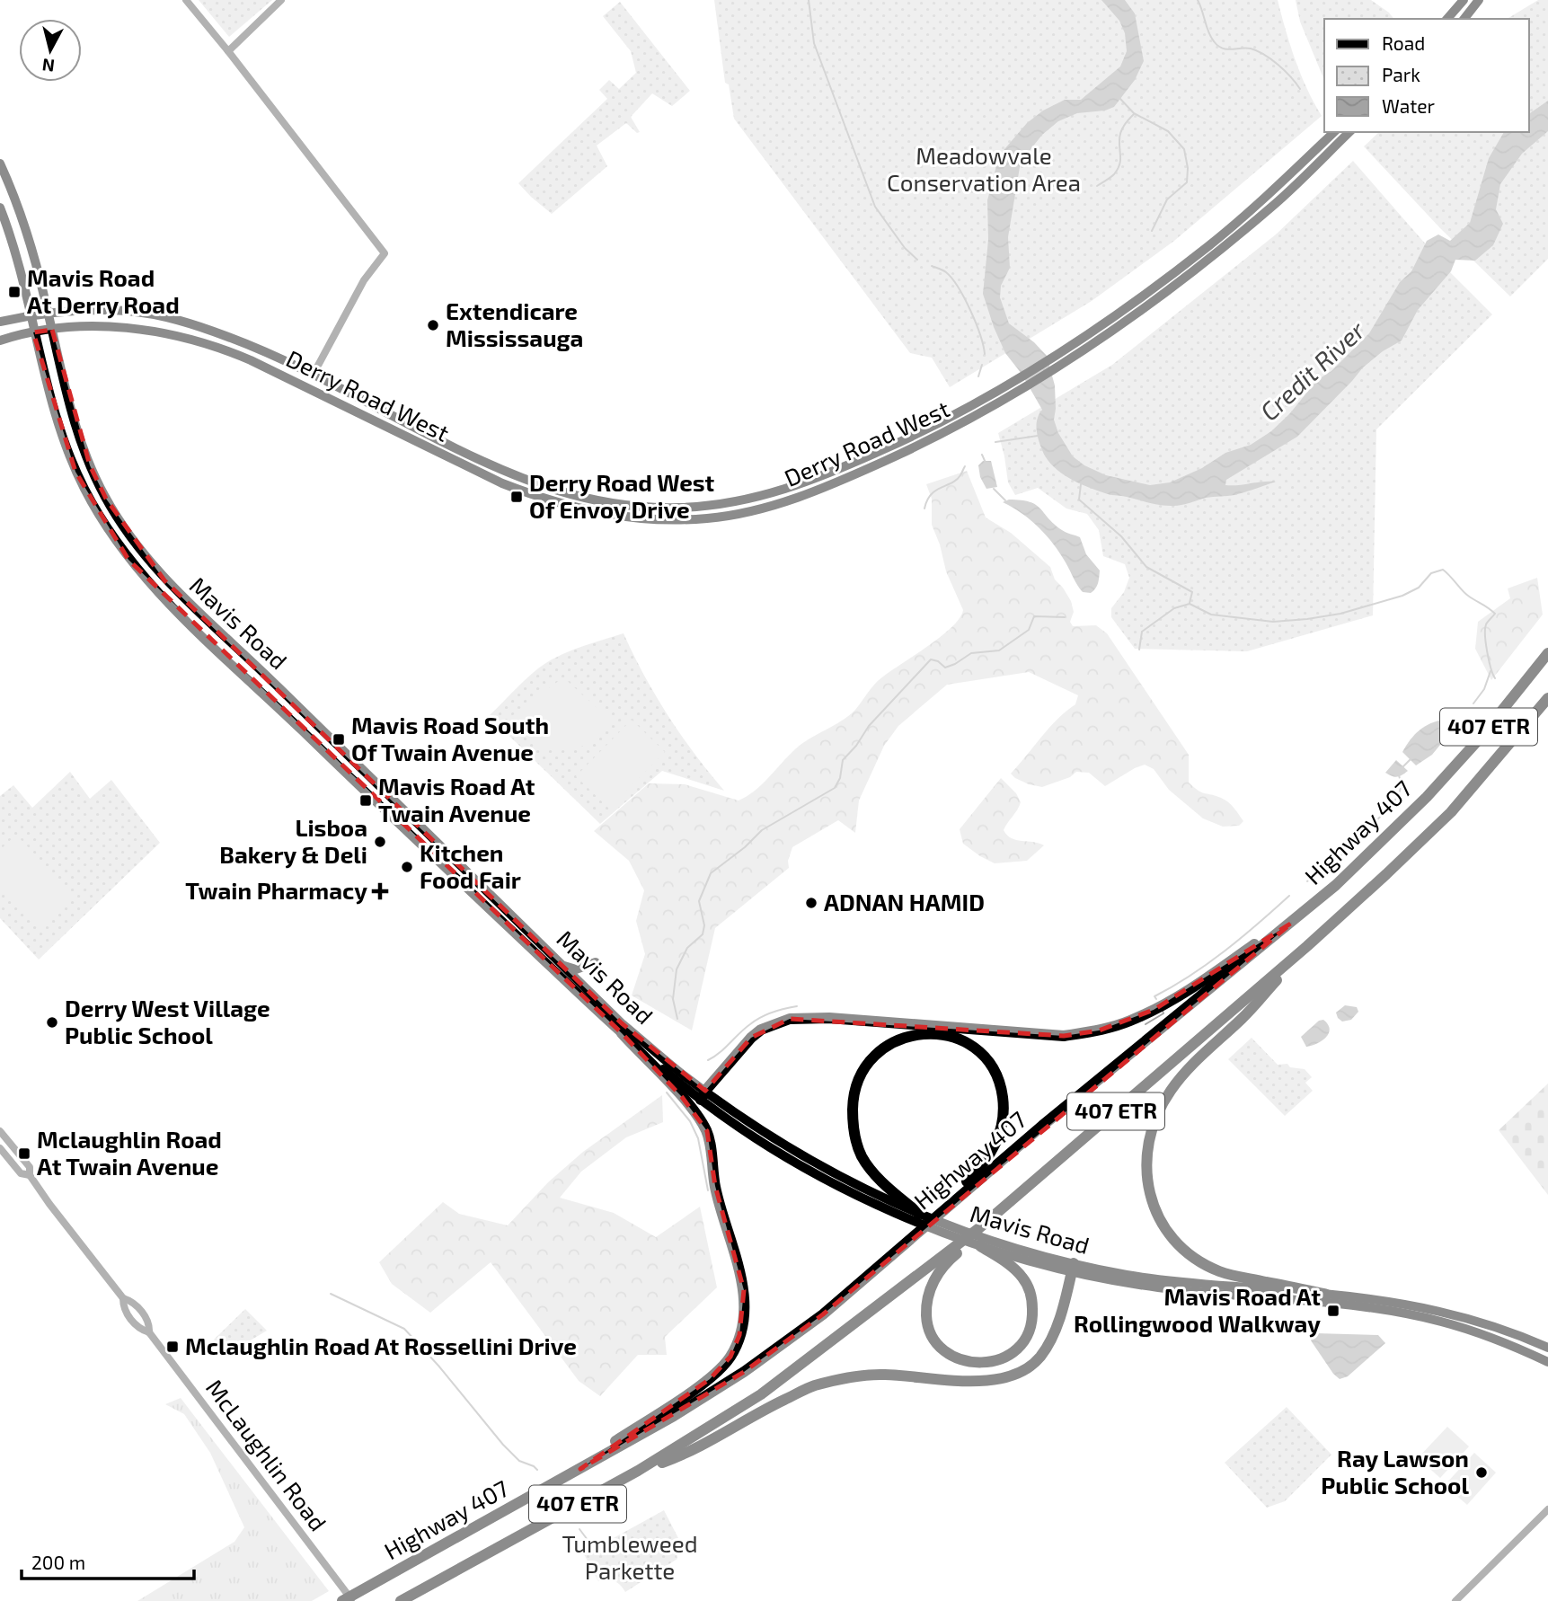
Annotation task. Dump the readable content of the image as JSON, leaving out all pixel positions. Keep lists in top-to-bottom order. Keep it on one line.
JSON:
{"streets":{"highway":["407 ETR","Highway 407"],"main road":["Derry Road West","Mavis Road"],"street":["McLaughlin Road"]},"crossings":[["Derry Road West","Mavis Road"]],"water":["Credit River"],"parks":["Meadowvale Conservation Area","Tumbleweed Parkette"],"places":{"transit":["Mavis Road At Derry Road","Derry Road West Of Envoy Drive","Mavis Road South Of Twain Avenue","Mavis Road At Twain Avenue","Mclaughlin Road At Twain Avenue","Mavis Road At Rollingwood Walkway","Mclaughlin Road At Rossellini Drive"],"other":["Extendicare Mississauga","Lisboa Bakery & Deli","Kitchen Food Fair","ADNAN HAMID","Derry West Village Public School","Ray Lawson Public School"],"health":["Twain Pharmacy"]},"legend":["Road","Park","Water"],"scale_bar":"200 m","north":"bottom"}
